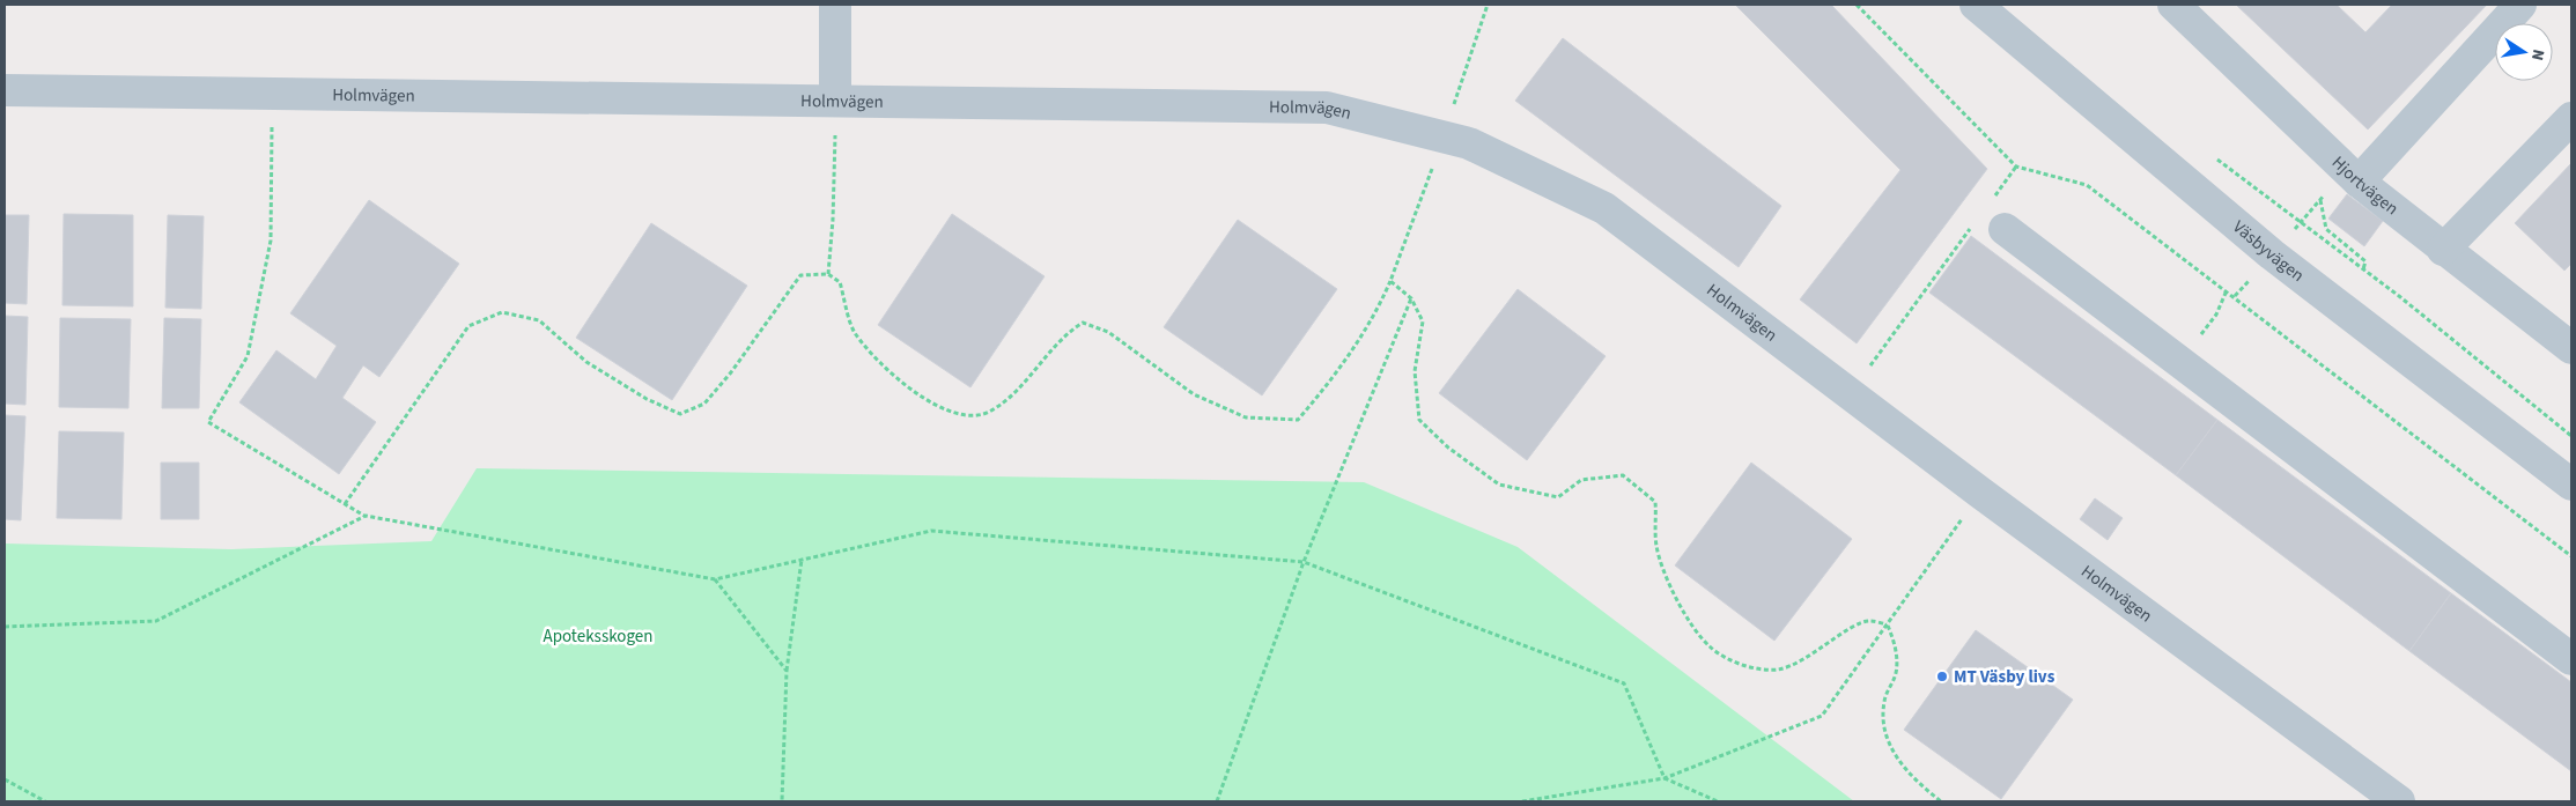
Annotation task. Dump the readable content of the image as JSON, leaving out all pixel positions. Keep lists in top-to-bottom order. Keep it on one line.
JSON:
{"streets":{"street":["Holmvägen","Hjortvägen","Väsbyvägen"]},"parks":["Apoteksskogen"],"places":["MT Väsby livs"],"north":"right"}
